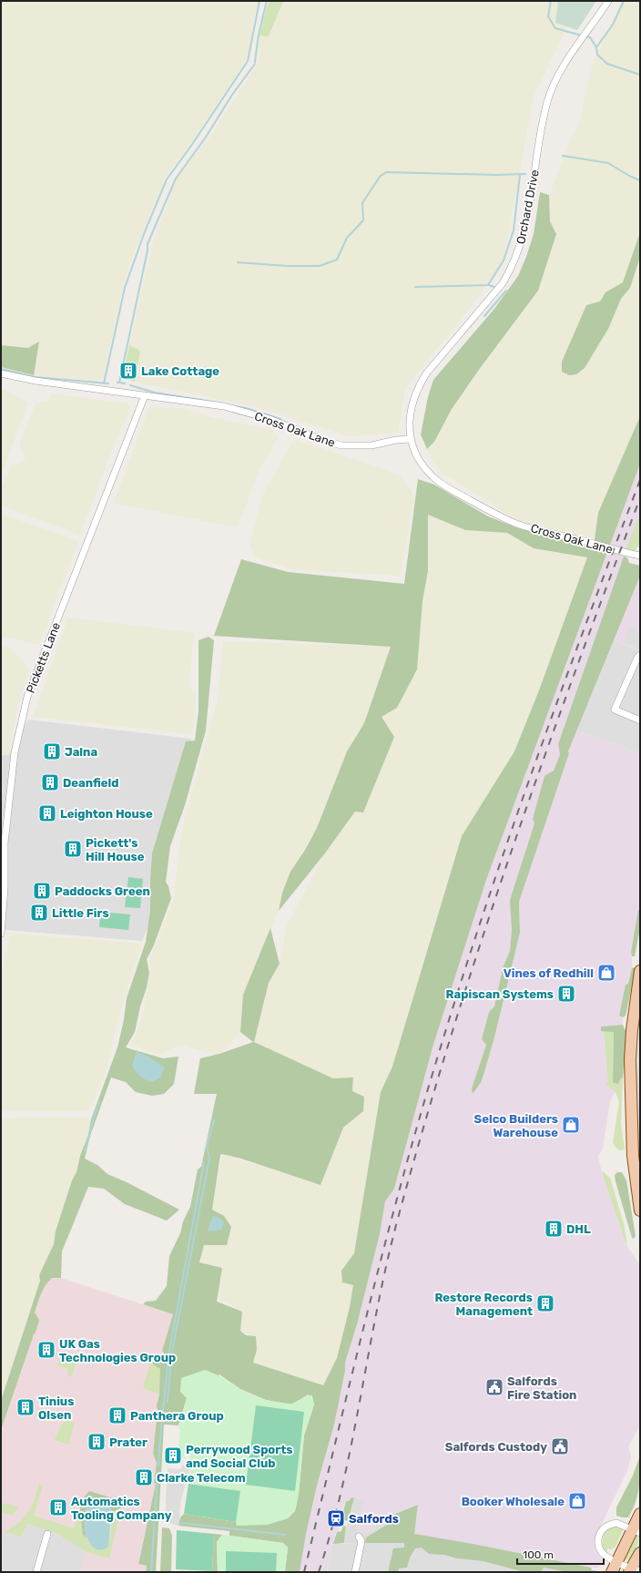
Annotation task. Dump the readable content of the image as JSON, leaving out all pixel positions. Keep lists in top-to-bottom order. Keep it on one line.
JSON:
{"streets":{"street":["Orchard Drive","Cross Oak Lane","Picketts Lane"]},"crossings":[["Orchard Drive","Cross Oak Lane"],["Cross Oak Lane","Picketts Lane"]],"places":{"building":["Lake Cottage","Jalna","Deanfield","Leighton House","Pickett's Hill House","Paddocks Green","Little Firs","Rapiscan Systems","DHL","Restore Records Management","UK Gas Technologies Group","Tinius Olsen","Panthera Group","Prater","Perrywood Sports and Social Club","Clarke Telecom","Automatics Tooling Company"],"shop":["Vines of Redhill","Selco Builders Warehouse","Booker Wholesale"],"public building":["Salfords Fire Station","Salfords Custody"],"station":["Salfords"]},"scale_bar":"100 m"}
